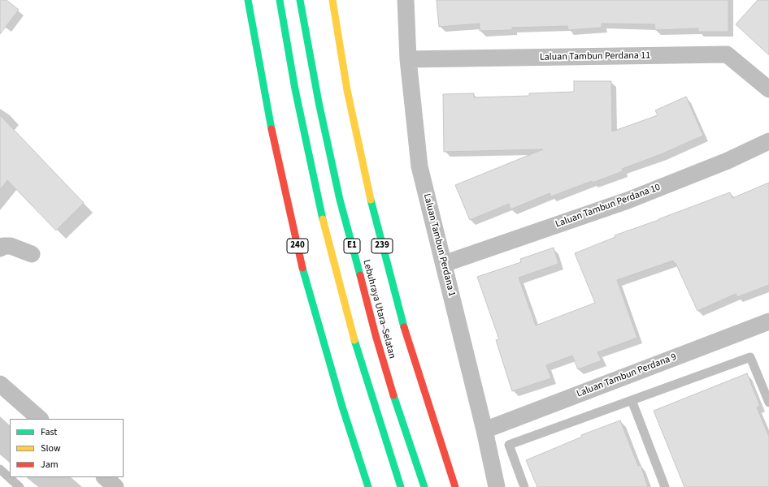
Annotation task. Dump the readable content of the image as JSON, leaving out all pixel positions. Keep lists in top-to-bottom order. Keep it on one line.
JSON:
{"streets":{"main road":["240","E1","239","Lebuhraya Utara–Selatan"],"street":["Laluan Tambun Perdana 11","Laluan Tambun Perdana 10","Laluan Tambun Perdana 1","Laluan Tambun Perdana 9"]},"crossings":[["Laluan Tambun Perdana 11","Laluan Tambun Perdana 1"],["Laluan Tambun Perdana 10","Laluan Tambun Perdana 1"],["Laluan Tambun Perdana 1","Laluan Tambun Perdana 9"]],"legend":["Fast","Slow","Jam"]}
